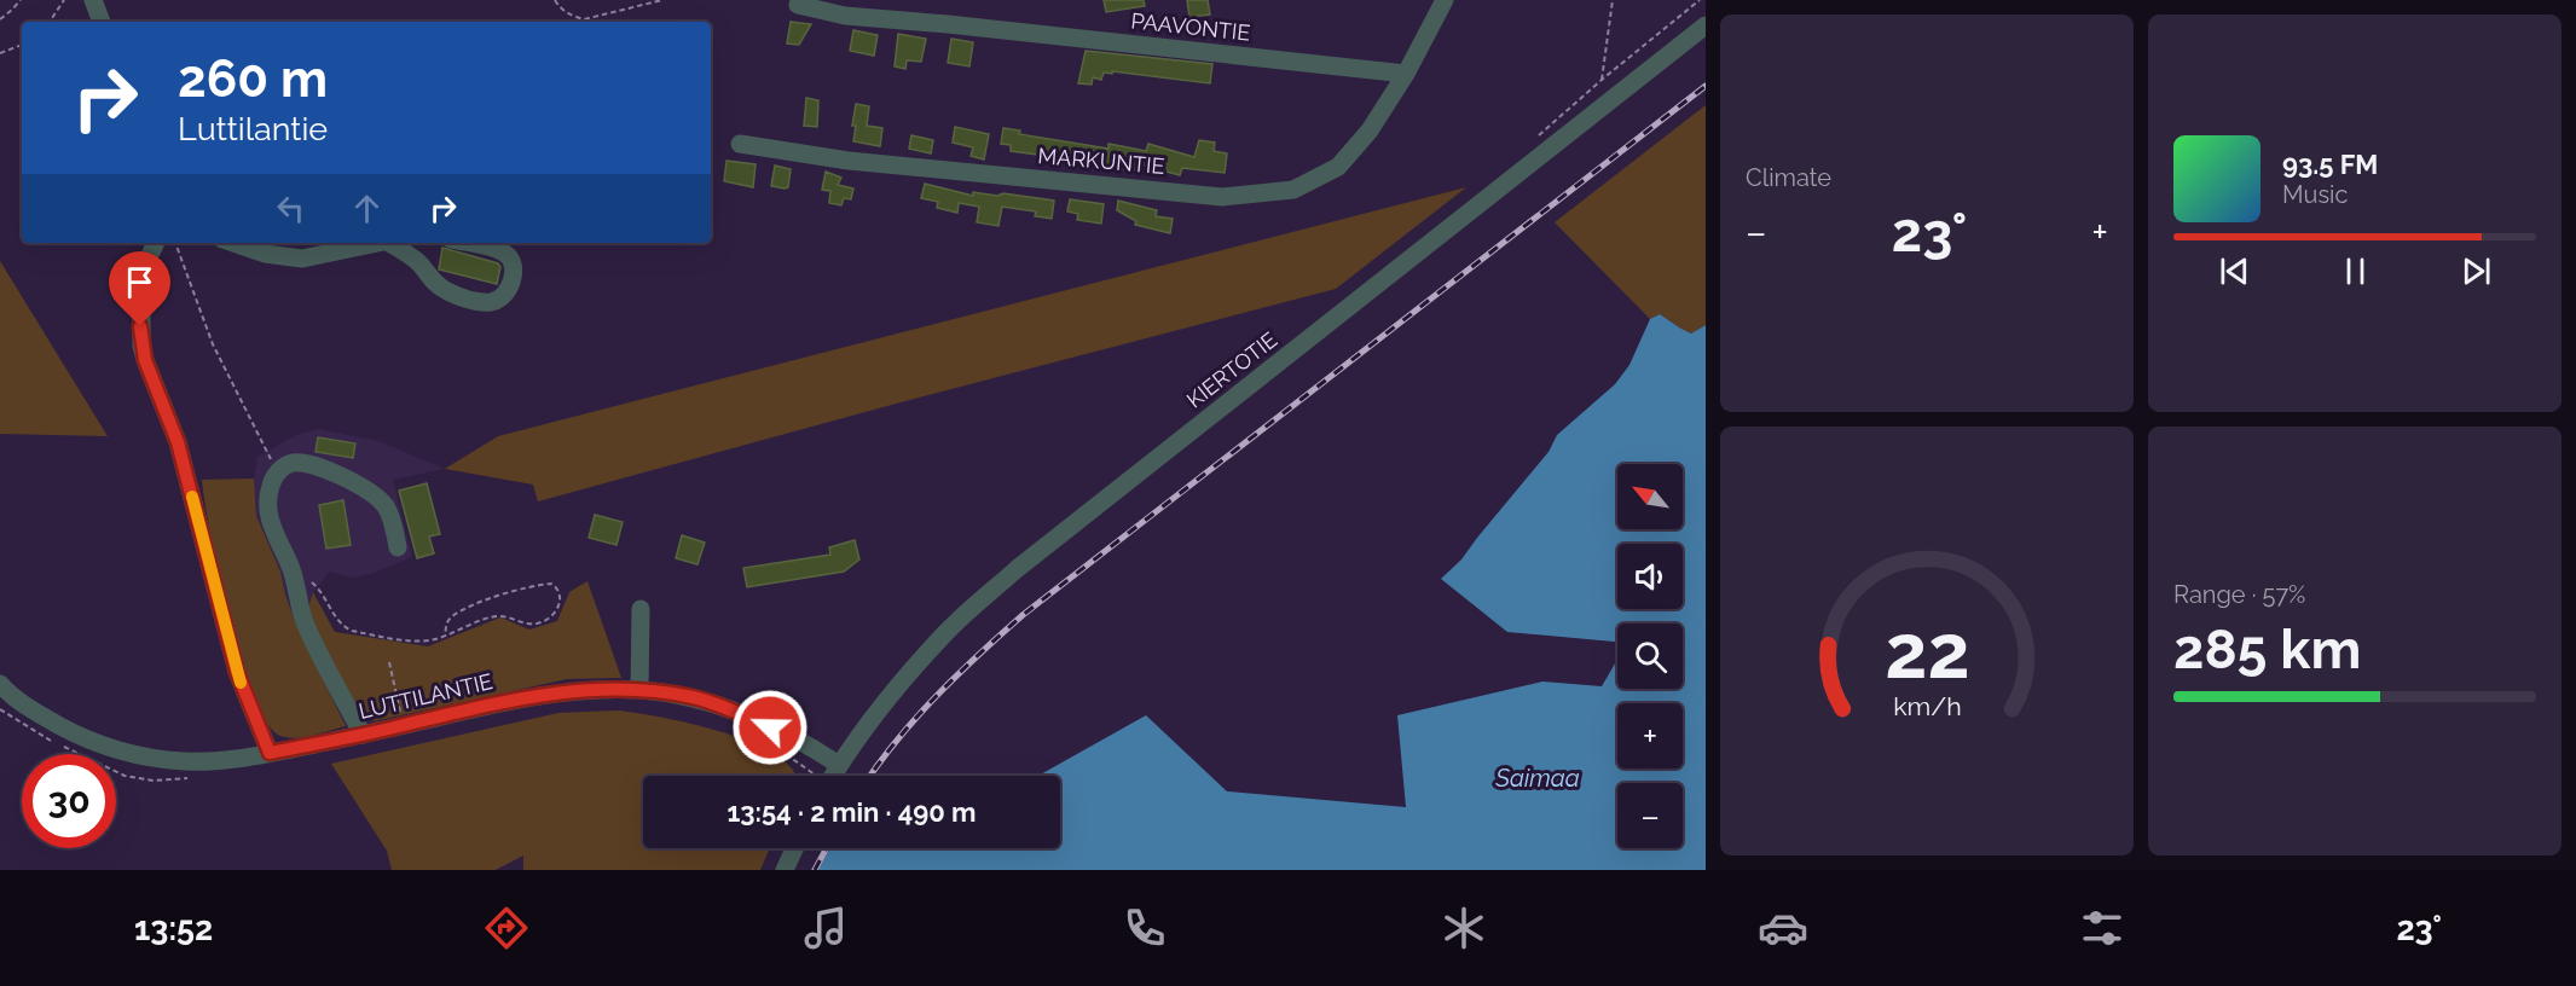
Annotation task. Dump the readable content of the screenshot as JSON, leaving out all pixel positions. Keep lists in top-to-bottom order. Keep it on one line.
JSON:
{"streets":{"street":["PAAVONTIE","MARKUNTIE","KIERTOTIE","LUTTILANTIE"]},"crossings":[["PAAVONTIE","MARKUNTIE"],["KIERTOTIE","LUTTILANTIE"]],"water":["Saimaa"],"north":"top left","page":{"tile":["Climate",["Range · 57%","285 km"]],"turn":["260 m","Luttilantie"],"song":["93.5 FM","Music"],"heat":["−","23°","+"],"map_buttons":["+","−"],"limit":"30","trip":"13:54 · 2 min · 490 m","tabs":["13:52","23°"],"gauge":["22","km/h"]}}
